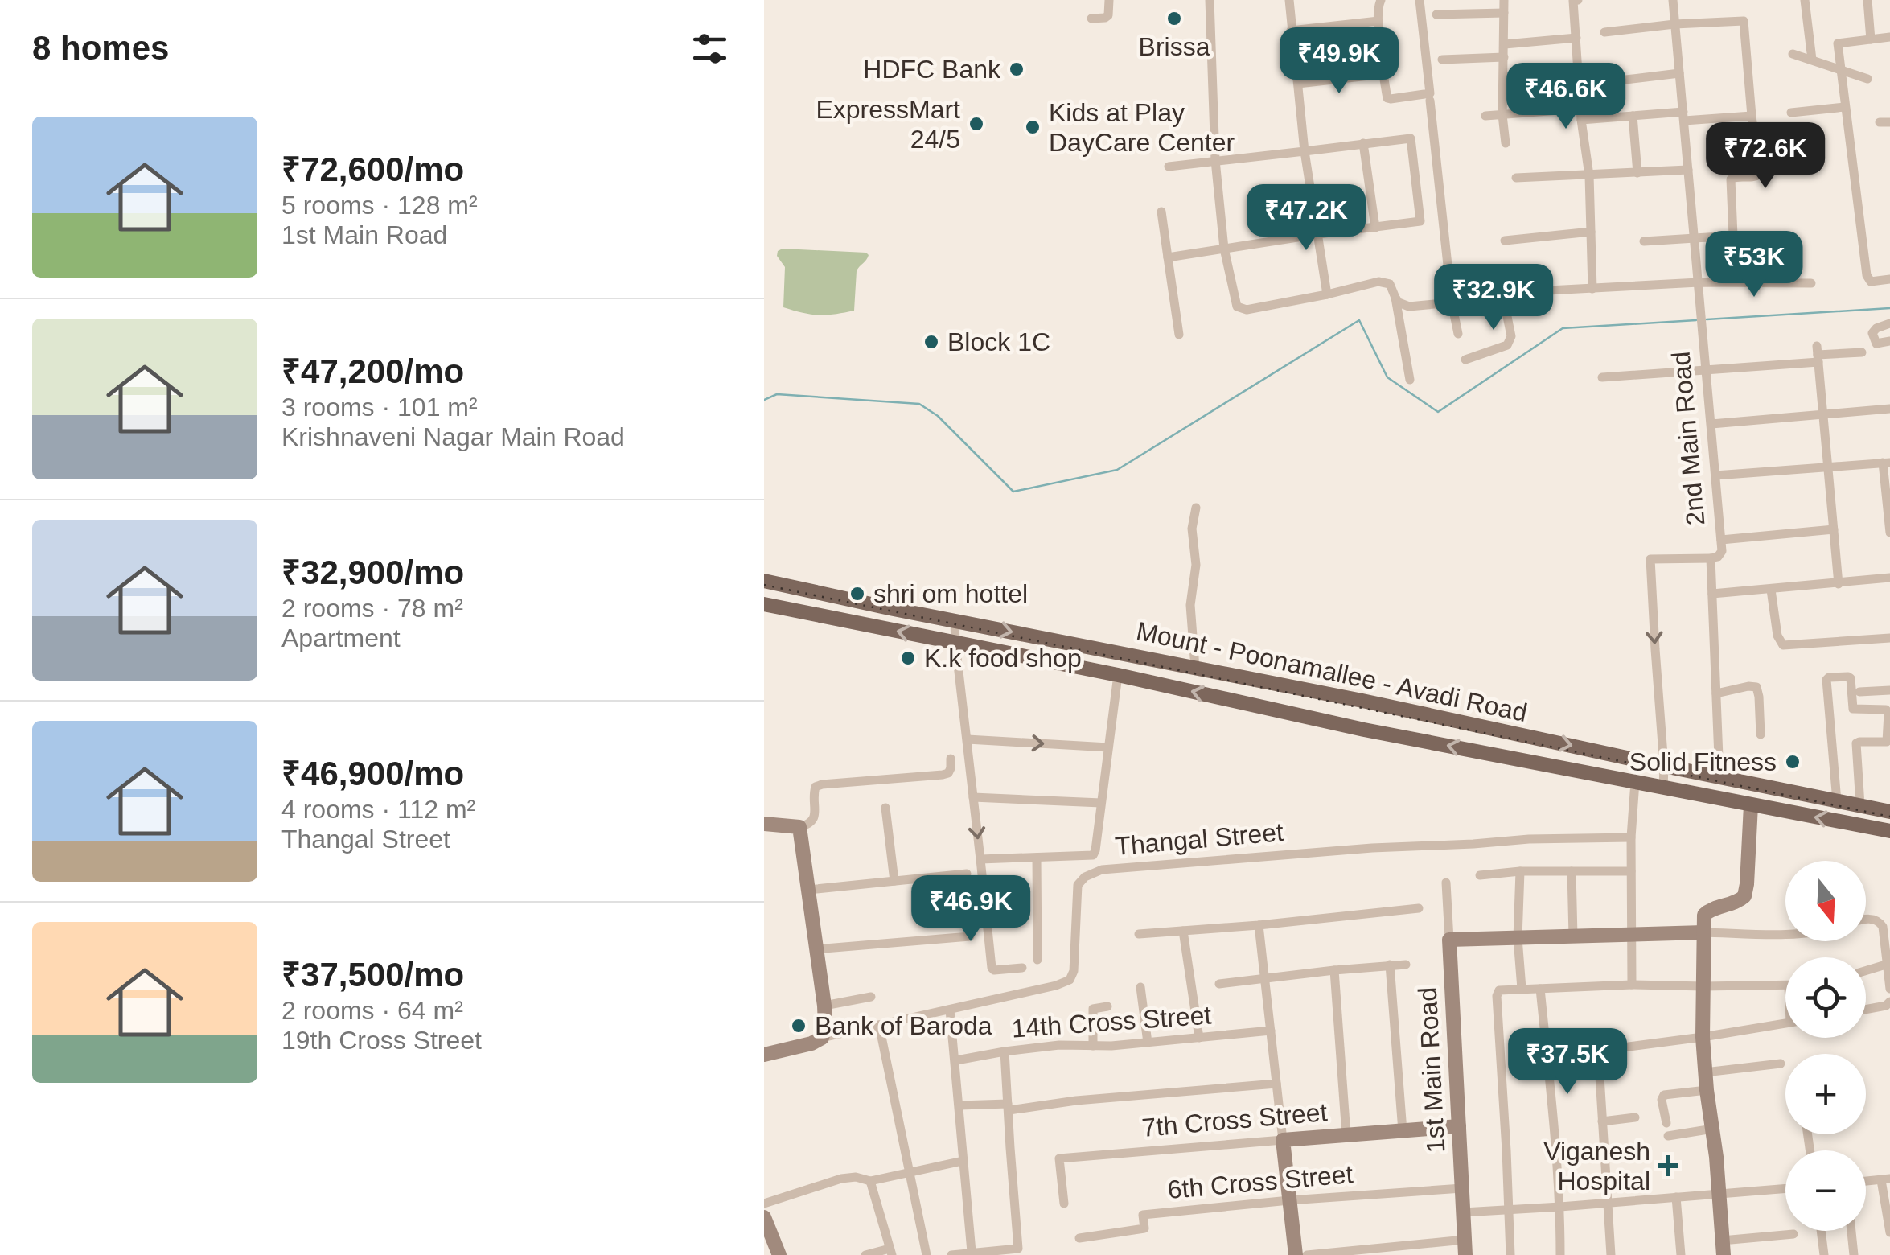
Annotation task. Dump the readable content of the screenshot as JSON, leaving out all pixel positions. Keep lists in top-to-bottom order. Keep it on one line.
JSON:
{"streets":{"main road":["Mount - Poonamallee - Avadi Road"],"street":["2nd Main Road","Thangal Street","14th Cross Street","1st Main Road","7th Cross Street","6th Cross Street"]},"crossings":[["2nd Main Road","Mount - Poonamallee - Avadi Road"],["1st Main Road","7th Cross Street"],["1st Main Road","6th Cross Street"]],"places":{"other":["Brissa","HDFC Bank","ExpressMart 24/5","Kids at Play DayCare Center","Block 1C","shri om hottel","K.k food shop","Solid Fitness","Bank of Baroda"],"health":["Viganesh Hospital"]},"north":"bottom","page":{"heading":"8 homes","price":["₹49.9K","₹46.6K","₹72.6K","₹47.2K","₹53K","₹32.9K","₹46.9K","₹37.5K"],"list":[{"name":"₹72,600/mo","note":"5 rooms · 128 m² · 1st Main Road"},{"name":"₹47,200/mo","note":"3 rooms · 101 m² · Krishnaveni Nagar Main Road"},{"name":"₹32,900/mo","note":"2 rooms · 78 m² · Apartment"},{"name":"₹46,900/mo","note":"4 rooms · 112 m² · Thangal Street"},{"name":"₹37,500/mo","note":"2 rooms · 64 m² · 19th Cross Street"}],"map_buttons":["+","−"]}}
